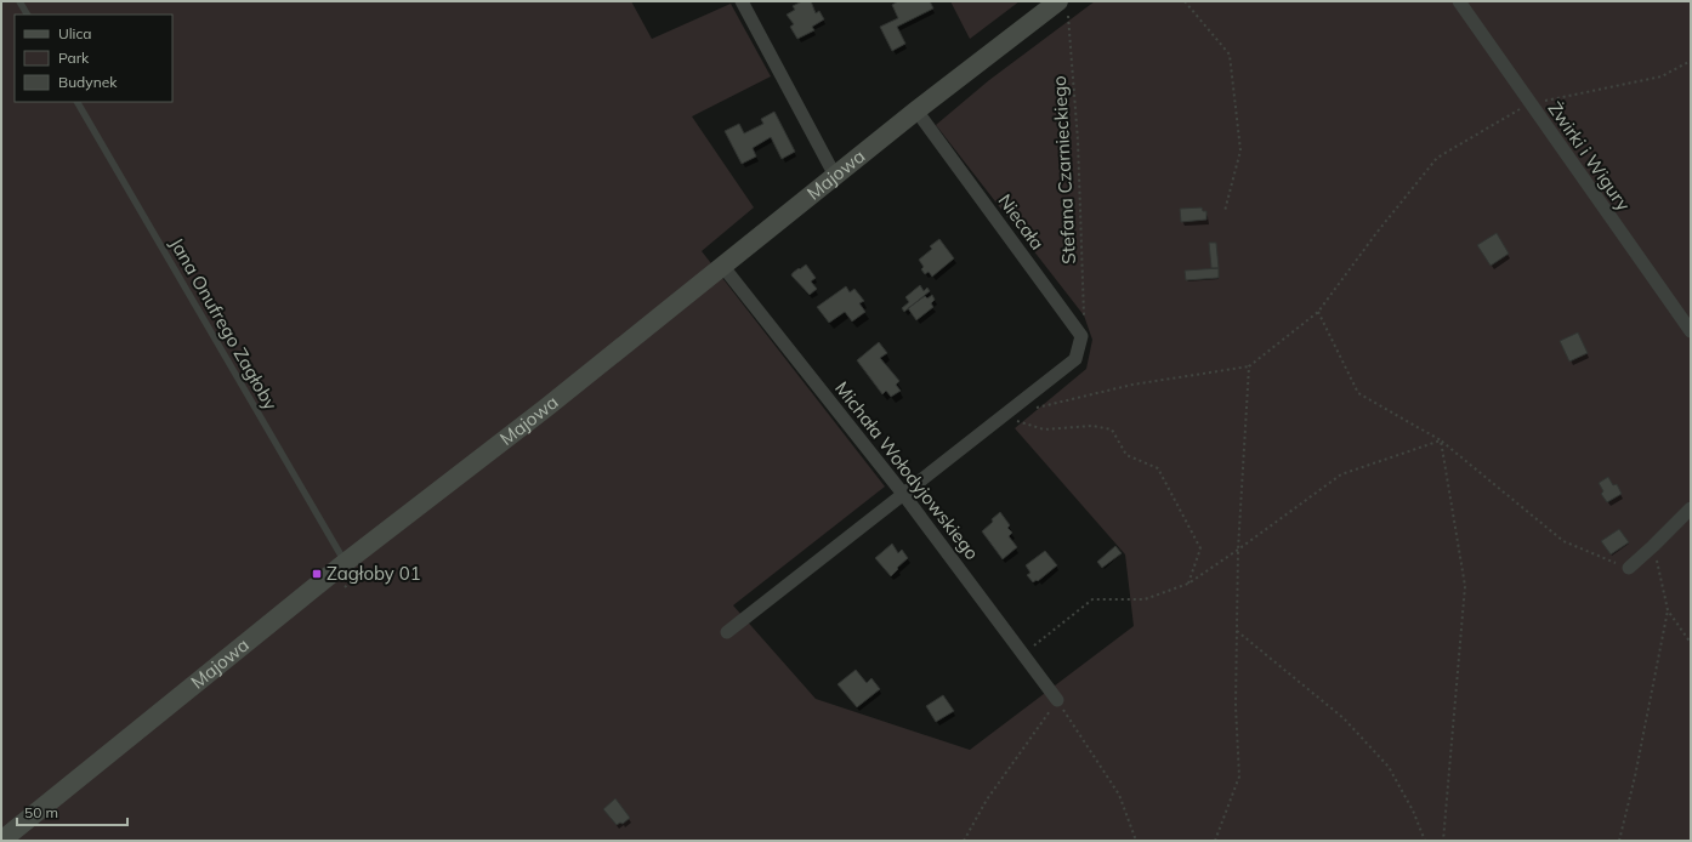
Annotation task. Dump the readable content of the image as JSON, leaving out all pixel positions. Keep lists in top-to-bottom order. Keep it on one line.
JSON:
{"streets":{"street":["Żwirki i Wigury","Majowa","Niecała","Michała Wołodyjowskiego"],"lane":["Jana Onufrego Zagłoby"],"path":["Stefana Czarnieckiego"]},"crossings":[["Stefana Czarnieckiego","Majowa"],["Stefana Czarnieckiego","Niecała"],["Majowa","Niecała"],["Majowa","Jana Onufrego Zagłoby"],["Majowa","Michała Wołodyjowskiego"]],"places":{"transit":["Zagłoby 01"]},"legend":["Ulica","Park","Budynek"],"scale_bar":"50 m"}
